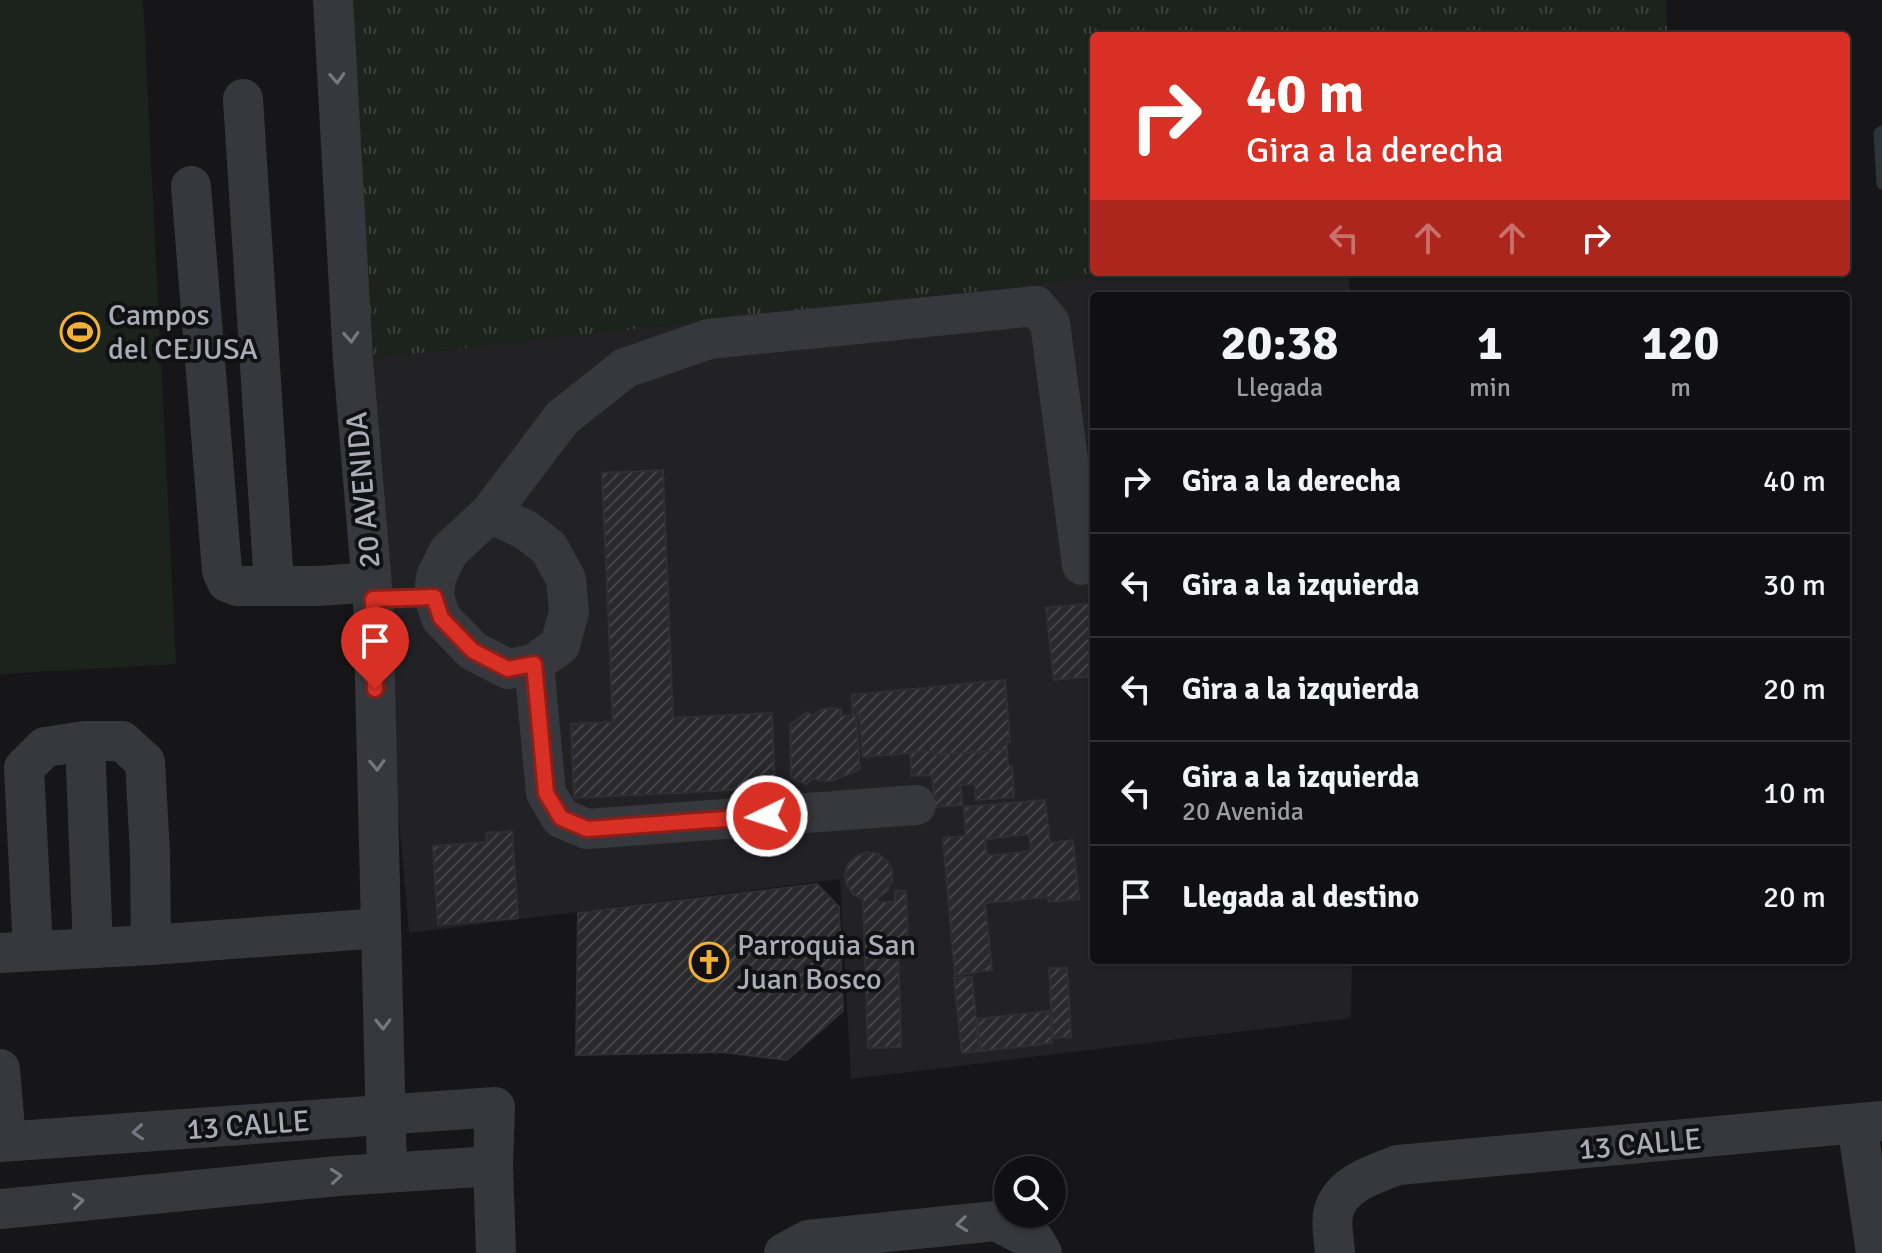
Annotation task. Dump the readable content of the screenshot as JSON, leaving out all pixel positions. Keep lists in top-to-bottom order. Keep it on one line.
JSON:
{"streets":{"street":["20 AVENIDA","13 CALLE"]},"crossings":[["20 AVENIDA","13 CALLE"]],"places":{"sports":["Campos del CEJUSA"],"church":["Parroquia San Juan Bosco"]},"page":{"turn":["40 m","Gira a la derecha"],"eta":["20:38","Llegada","1","min","120","m"],"list":[{"name":"Gira a la derecha","value":"40 m"},{"name":"Gira a la izquierda","value":"30 m"},{"name":"Gira a la izquierda","value":"20 m"},{"name":"Gira a la izquierda","note":"20 Avenida","value":"10 m"},{"name":"Llegada al destino","value":"20 m"}]}}
